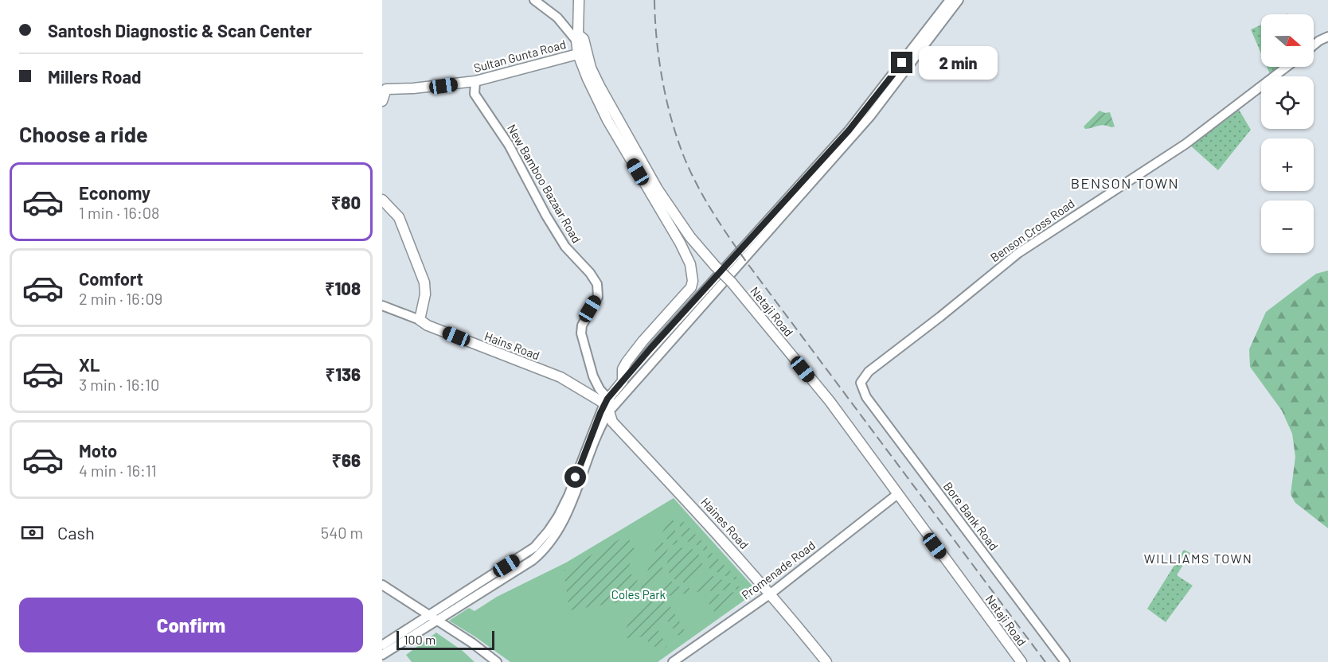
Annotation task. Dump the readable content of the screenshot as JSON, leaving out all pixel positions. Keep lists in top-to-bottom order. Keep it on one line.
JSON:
{"streets":{"main road":["Sultan Gunta Road","Netaji Road","Hains Road","Haines Road"],"street":["New Bamboo Bazaar Road","Benson Cross Road","Bore Bank Road","Promenade Road"]},"crossings":[["Sultan Gunta Road","New Bamboo Bazaar Road"],["Sultan Gunta Road","Netaji Road"],["New Bamboo Bazaar Road","Hains Road"],["New Bamboo Bazaar Road","Haines Road"],["Benson Cross Road","Bore Bank Road"],["Netaji Road","Promenade Road"],["Hains Road","Haines Road"],["Haines Road","Promenade Road"]],"districts":["BENSON TOWN","WILLIAMS TOWN"],"parks":["Coles Park"],"scale_bar":"100 m","north":"right","page":{"banner":["Santosh Diagnostic & Scan Center","Millers Road"],"map_buttons":["+","−"],"bubble":"2 min","heading":"Choose a ride","list":[{"name":"Economy","note":"1 min · 16:08","value":"₹80"},{"name":"Comfort","note":"2 min · 16:09","value":"₹108"},{"name":"XL","note":"3 min · 16:10","value":"₹136"},{"name":"Moto","note":"4 min · 16:11","value":"₹66"}],"pay":["Cash","540 m"],"buttons":"Confirm","scale":"100 m"}}
